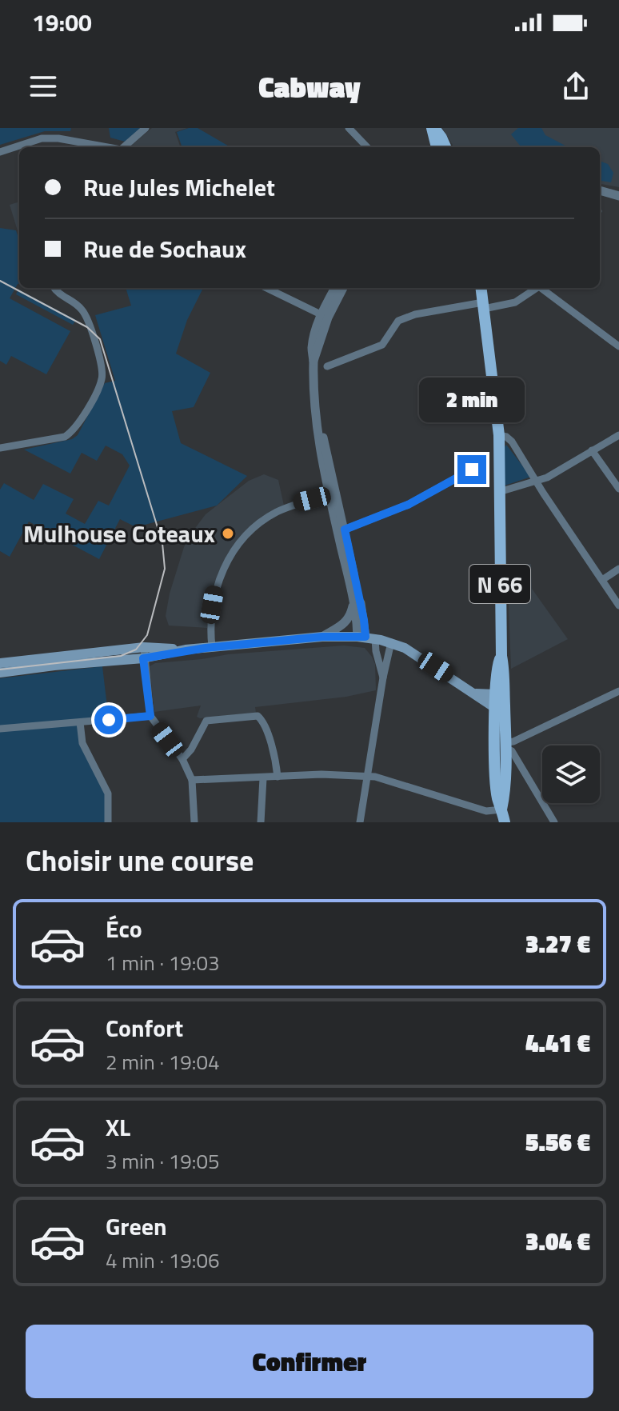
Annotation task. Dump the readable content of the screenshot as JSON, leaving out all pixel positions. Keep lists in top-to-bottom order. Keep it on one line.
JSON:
{"streets":{"main road":["N 66"]},"places":["Mulhouse Coteaux"],"page":{"status":"19:00","header":"Cabway","banner":["Rue Jules Michelet","Rue de Sochaux"],"bubble":"2 min","heading":"Choisir une course","list":[{"name":"Éco","note":"1 min · 19:03","value":"3.27 €"},{"name":"Confort","note":"2 min · 19:04","value":"4.41 €"},{"name":"XL","note":"3 min · 19:05","value":"5.56 €"},{"name":"Green","note":"4 min · 19:06","value":"3.04 €"}],"buttons":"Confirmer"}}
